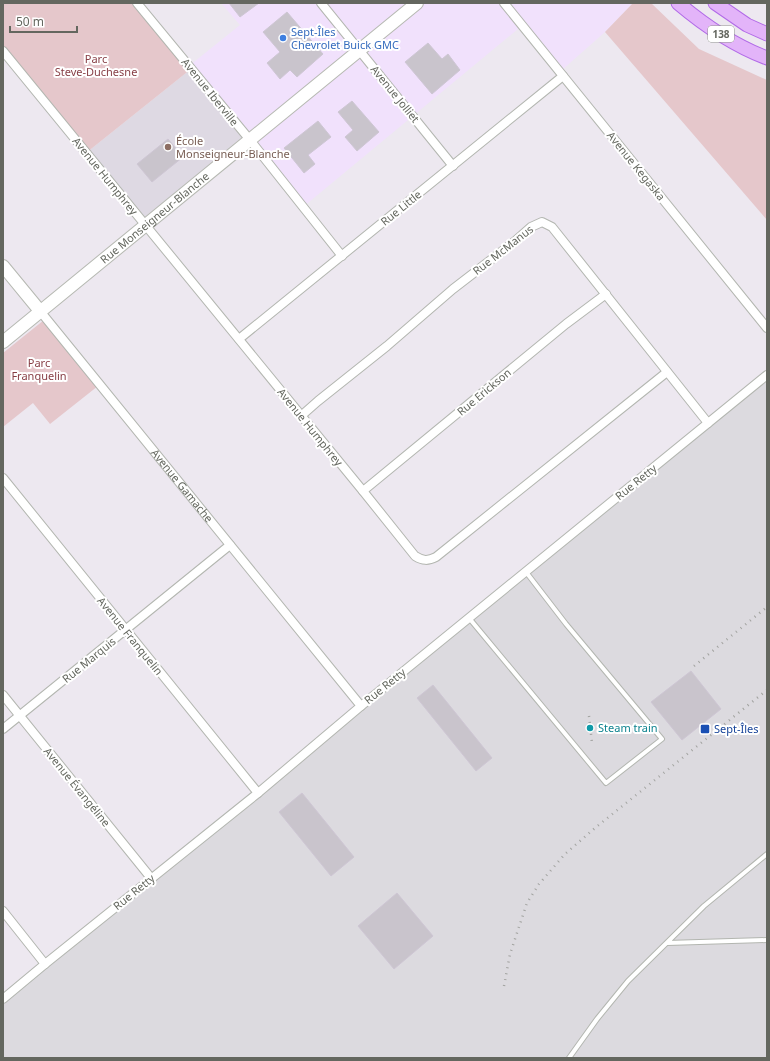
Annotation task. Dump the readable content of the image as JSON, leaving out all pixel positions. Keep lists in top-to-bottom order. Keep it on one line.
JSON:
{"streets":{"main road":["138"],"street":["Avenue Iberville","Avenue Jolliet","Avenue Kegaska","Avenue Humphrey","Rue Little","Rue Monseigneur-Blanche","Rue McManus","Rue Erickson","Rue Retty","Avenue Gamache","Avenue Franquelin","Rue Marquis","Avenue Évangéline"]},"crossings":[["Avenue Iberville","Rue Little"],["Avenue Iberville","Rue Monseigneur-Blanche"],["Avenue Jolliet","Rue Little"],["Avenue Jolliet","Rue Monseigneur-Blanche"],["Avenue Kegaska","Rue Little"],["Avenue Humphrey","Rue Little"],["Avenue Humphrey","Rue Monseigneur-Blanche"],["Avenue Humphrey","Rue McManus"],["Avenue Humphrey","Rue Erickson"],["Rue Monseigneur-Blanche","Avenue Gamache"],["Rue McManus","Rue Erickson"],["Rue McManus","Rue Retty"],["Rue Retty","Avenue Gamache"],["Rue Retty","Avenue Franquelin"],["Rue Retty","Avenue Évangéline"],["Avenue Gamache","Rue Marquis"],["Avenue Franquelin","Rue Marquis"],["Rue Marquis","Avenue Évangéline"]],"parks":["Parc Steve-Duchesne","Parc Franquelin"],"places":{"other":["Sept-Îles Chevrolet Buick GMC","École Monseigneur-Blanche","Steam train"],"transit":["Sept-Îles"]},"scale_bar":"50 m"}
